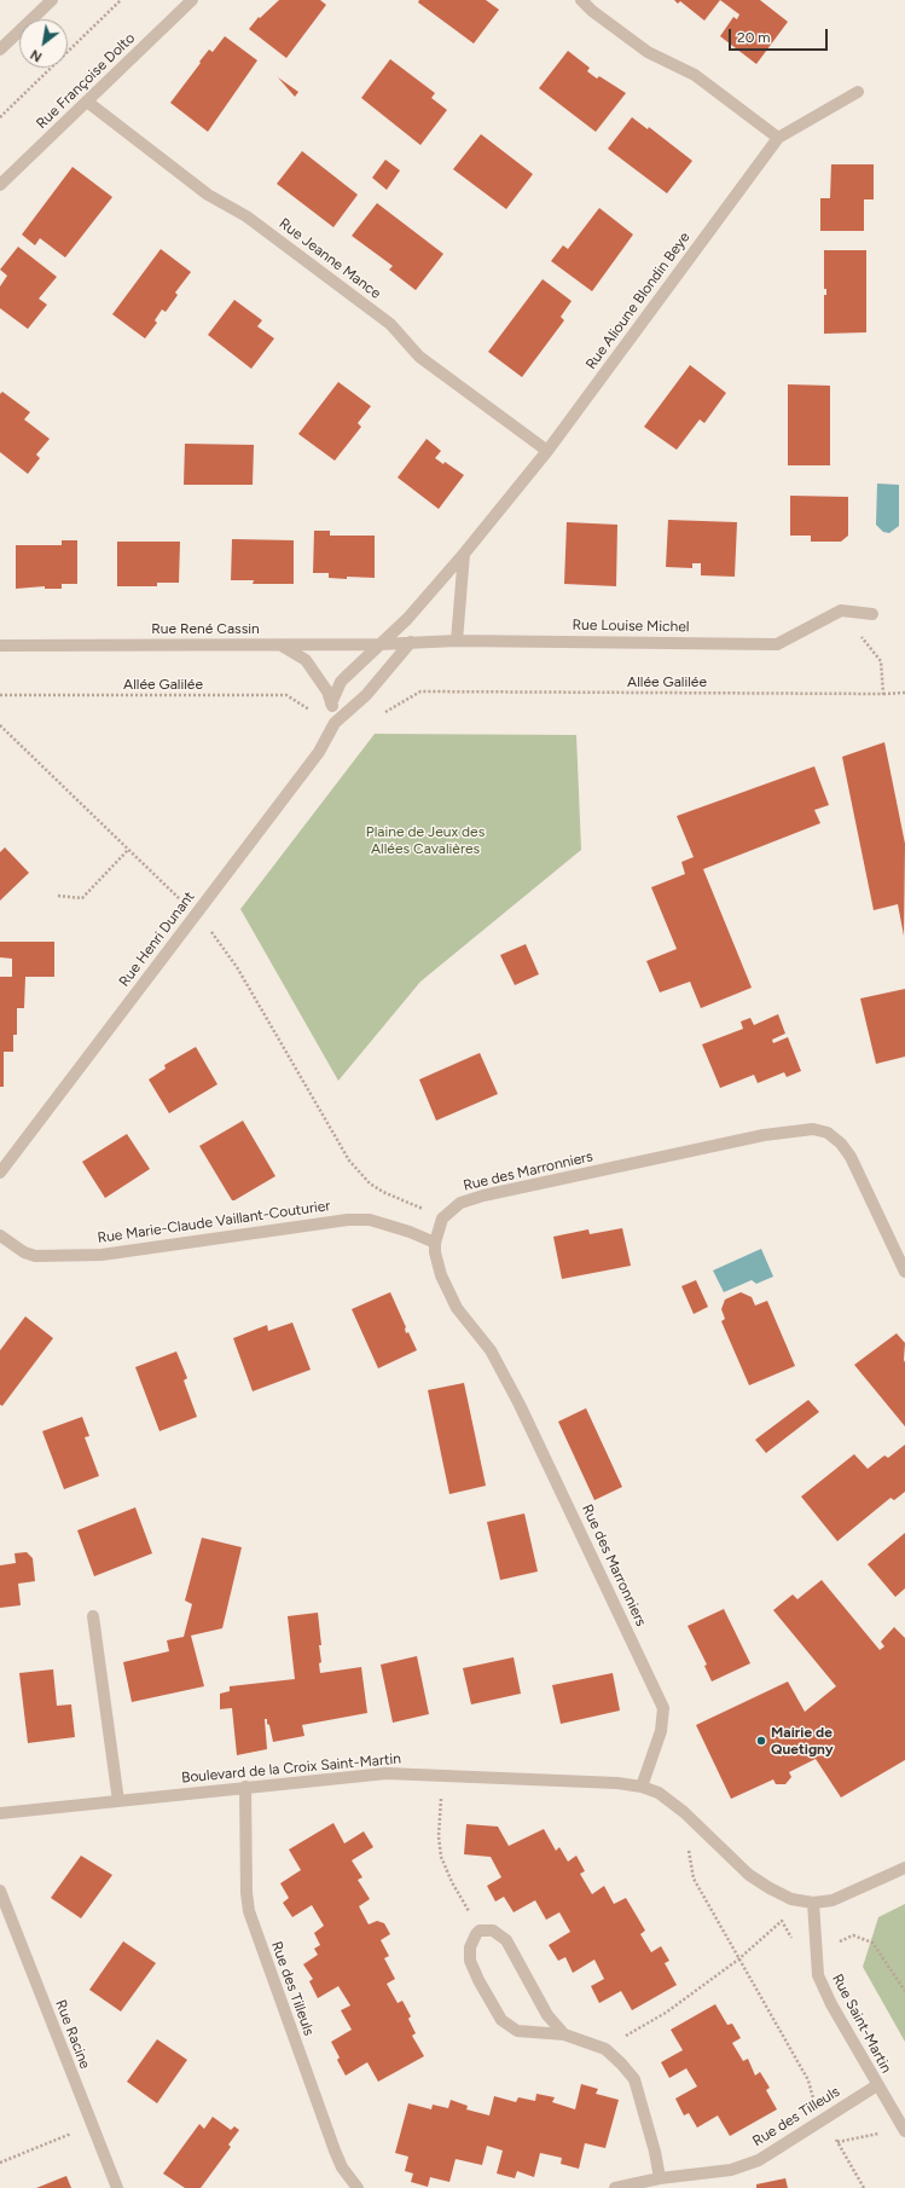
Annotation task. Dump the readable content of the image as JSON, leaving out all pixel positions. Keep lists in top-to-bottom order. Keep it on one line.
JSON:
{"streets":{"street":["Rue Françoise Dolto","Rue Jeanne Mance","Rue Alioune Blondin Beye","Rue Louise Michel","Rue René Cassin","Rue Henri Dunant","Rue des Marronniers","Rue Marie-Claude Vaillant-Couturier","Boulevard de la Croix Saint-Martin","Rue des Tilleuls","Rue Saint-Martin","Rue Racine"],"path":["Allée Galilée"]},"crossings":[["Rue Françoise Dolto","Rue Jeanne Mance"],["Rue Jeanne Mance","Rue Alioune Blondin Beye"],["Rue Alioune Blondin Beye","Rue René Cassin"],["Rue Louise Michel","Rue René Cassin"],["Rue Louise Michel","Rue Henri Dunant"],["Rue René Cassin","Rue Henri Dunant"],["Rue des Marronniers","Rue Marie-Claude Vaillant-Couturier"],["Rue des Marronniers","Boulevard de la Croix Saint-Martin"],["Boulevard de la Croix Saint-Martin","Rue des Tilleuls"],["Rue des Tilleuls","Rue Saint-Martin"]],"parks":["Plaine de Jeux des Allées Cavalières"],"places":["Mairie de Quetigny"],"scale_bar":"20 m","north":"bottom left"}
